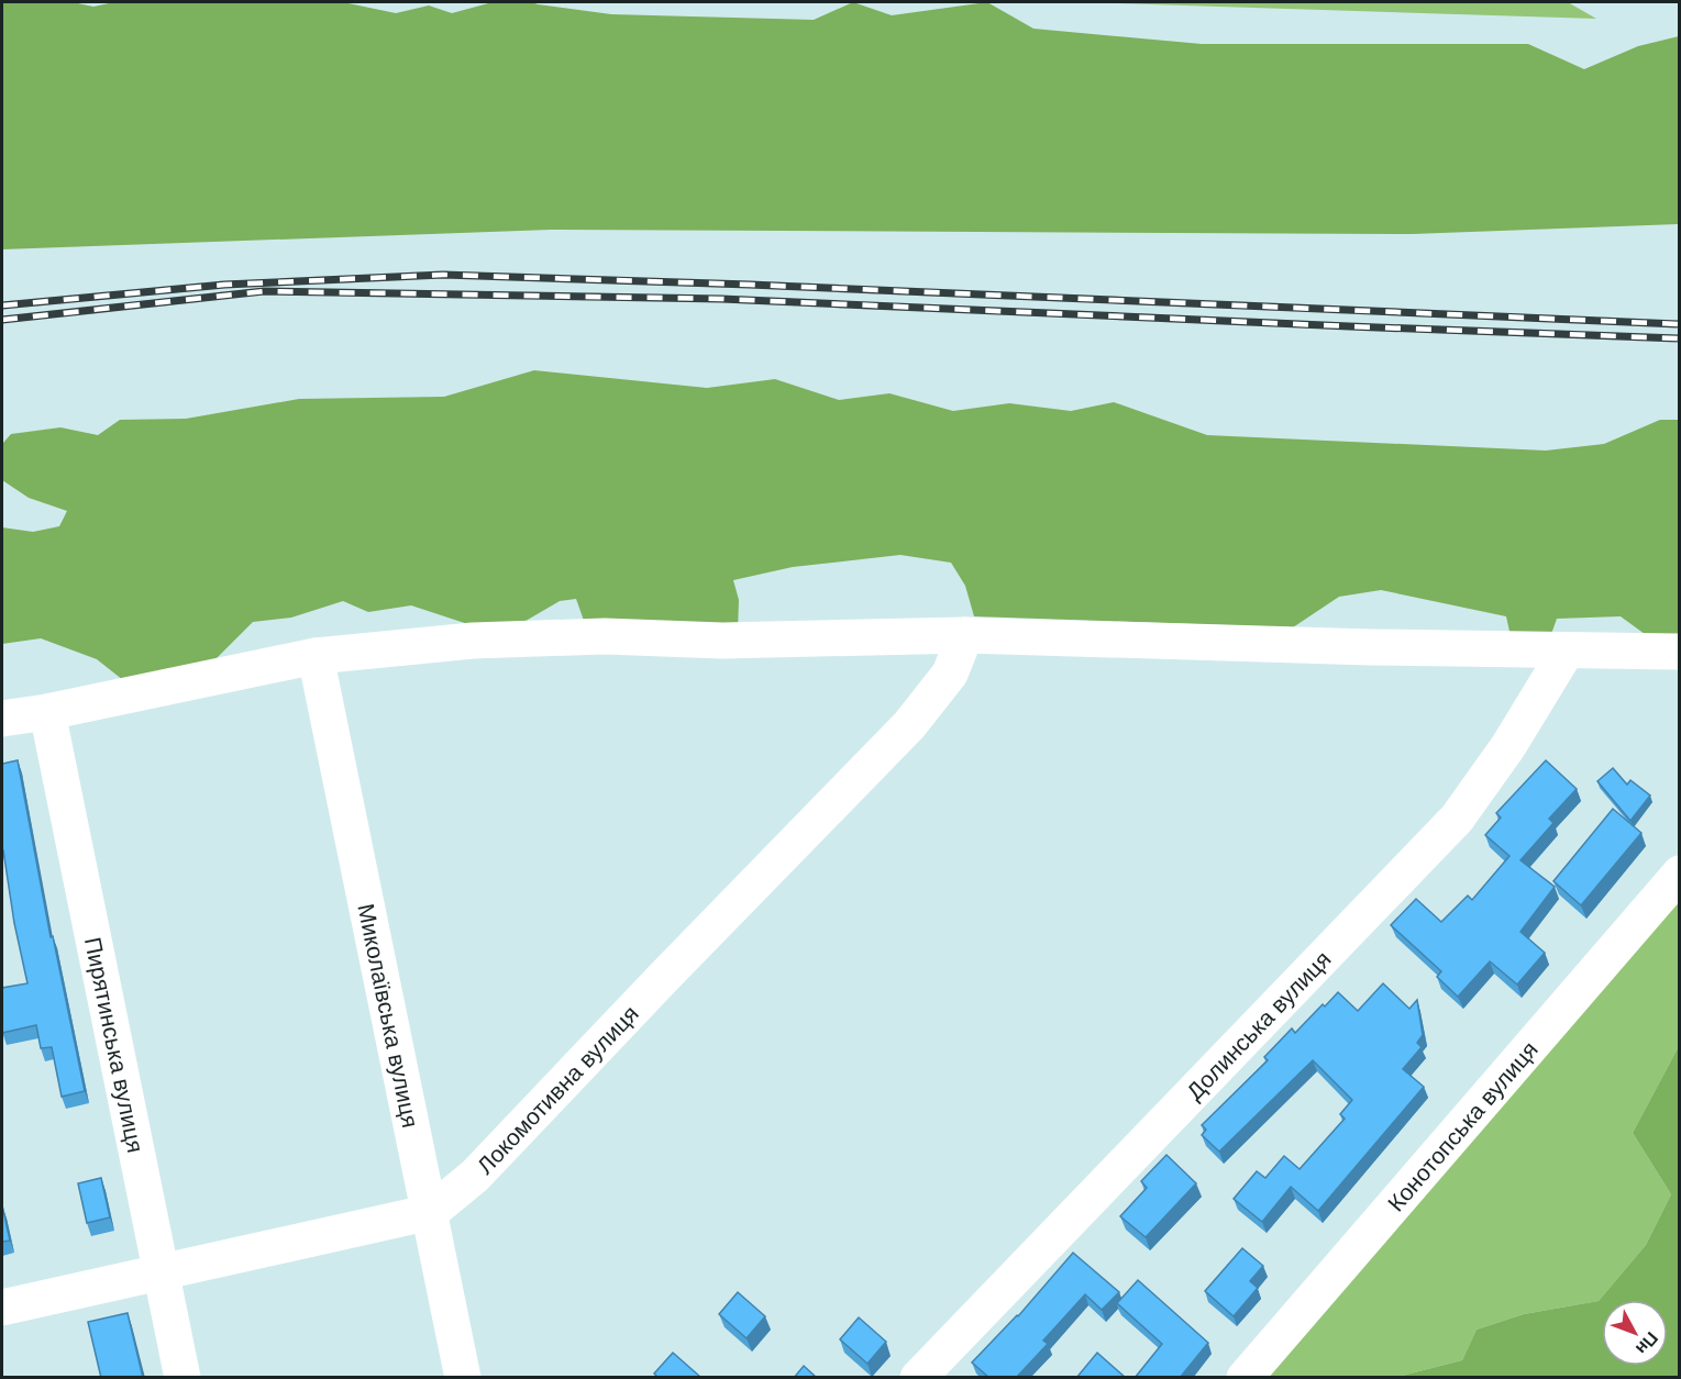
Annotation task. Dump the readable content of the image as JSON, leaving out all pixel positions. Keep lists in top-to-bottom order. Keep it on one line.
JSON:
{"streets":{"street":["Миколаївська вулиця","Долинська вулиця","Пирятинська вулиця","Локомотивна вулиця","Конотопська вулиця"]},"crossings":[["Миколаївська вулиця","Локомотивна вулиця"],["Пирятинська вулиця","Локомотивна вулиця"]],"north":"bottom right"}
